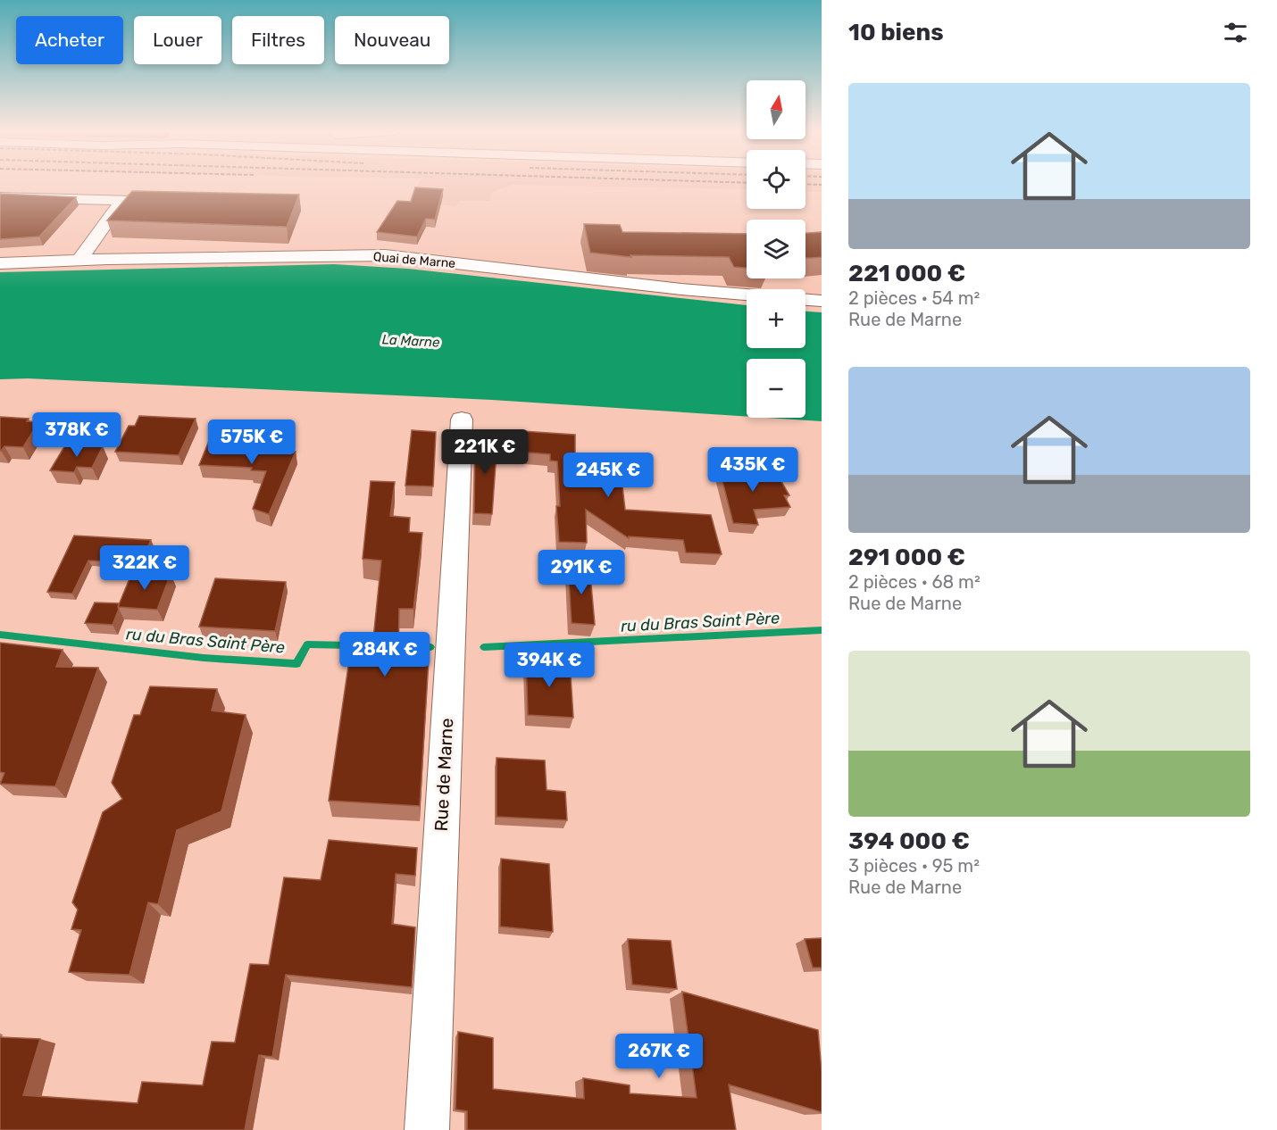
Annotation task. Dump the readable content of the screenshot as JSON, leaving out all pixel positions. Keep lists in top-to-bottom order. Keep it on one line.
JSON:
{"streets":{"street":["Quai de Marne","Rue de Marne"]},"water":["La Marne","ru du Bras Saint Père"],"north":"top","page":{"heading":"10 biens","chip":["Acheter","Louer","Filtres","Nouveau"],"list":[{"name":"221 000 €","note":"2 pièces · 54 m² · Rue de Marne"},{"name":"291 000 €","note":"2 pièces · 68 m² · Rue de Marne"},{"name":"394 000 €","note":"3 pièces · 95 m² · Rue de Marne"}],"map_buttons":["+","−"],"price":["378K €","575K €","221K €","435K €","245K €","322K €","291K €","284K €","394K €","267K €"]}}
